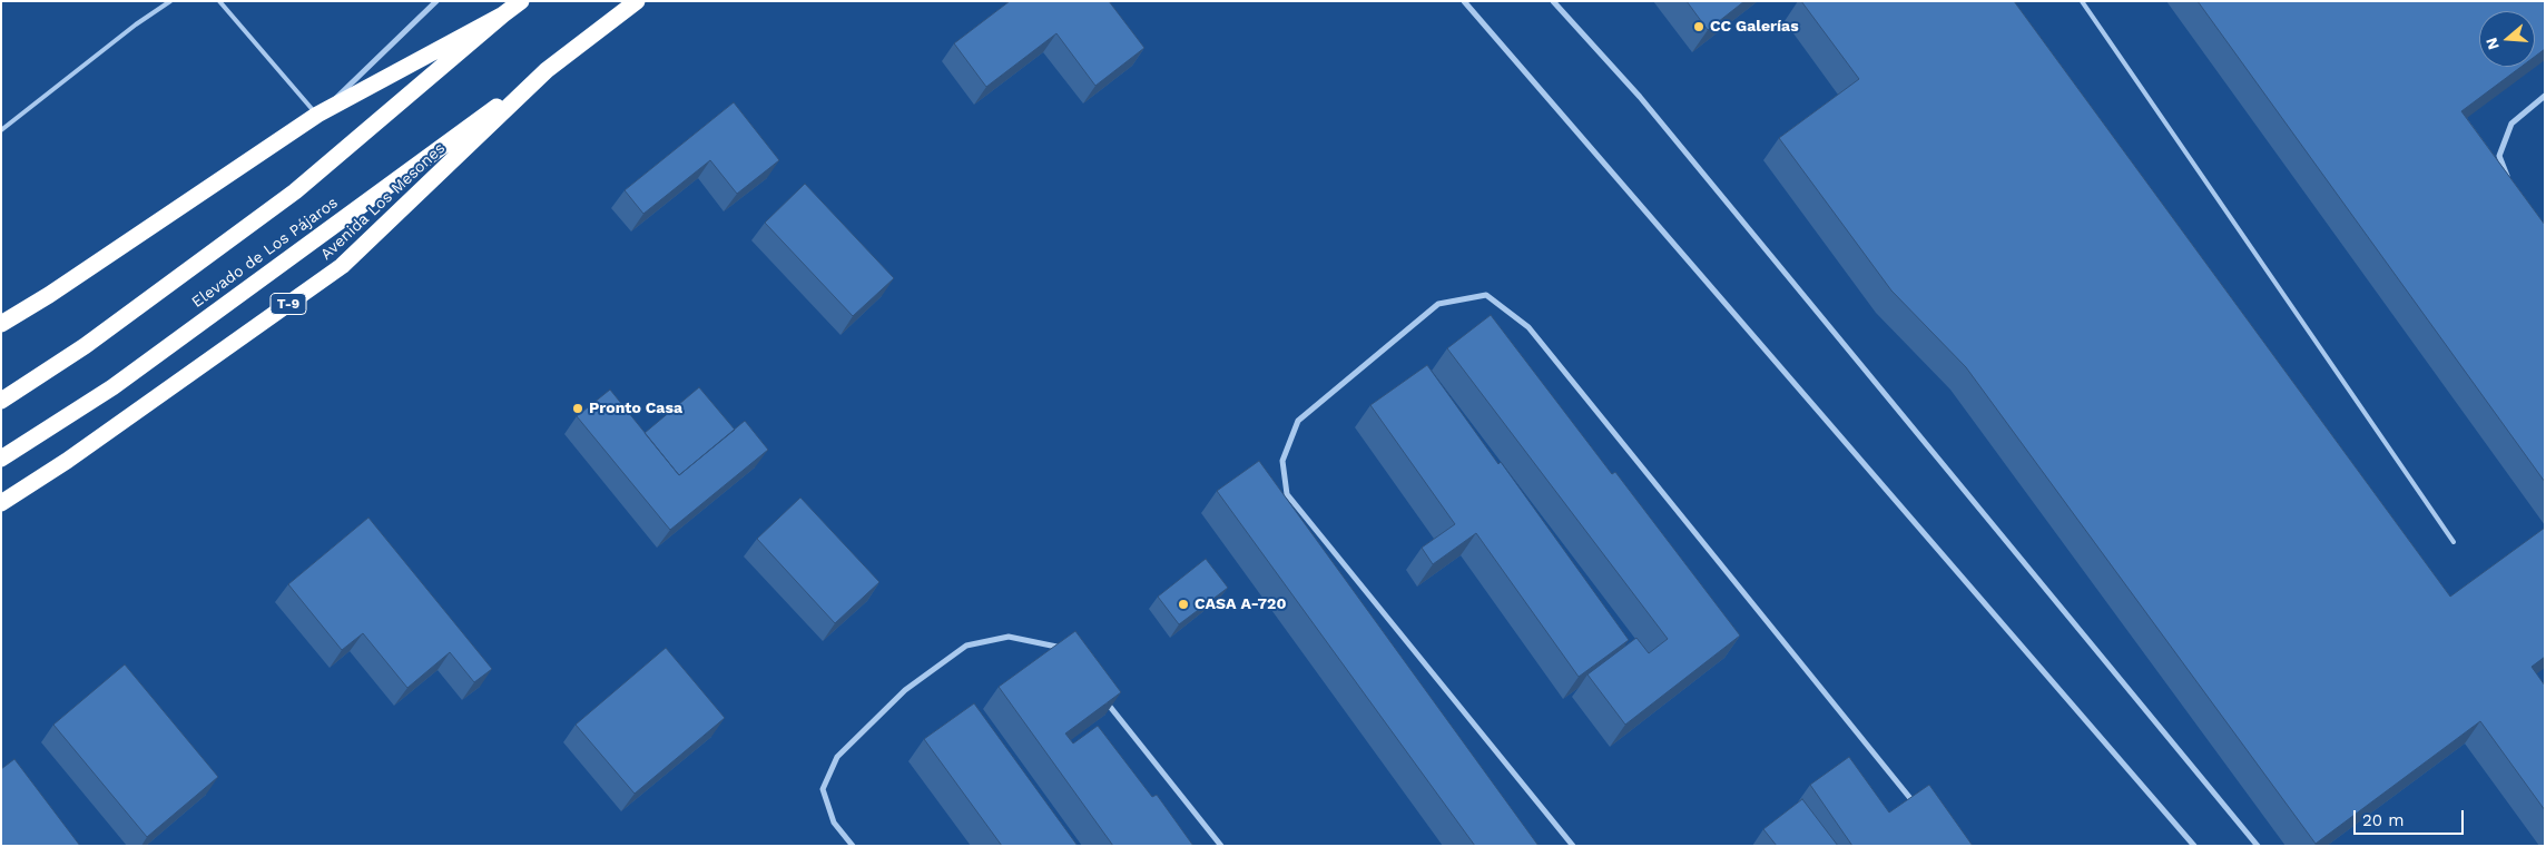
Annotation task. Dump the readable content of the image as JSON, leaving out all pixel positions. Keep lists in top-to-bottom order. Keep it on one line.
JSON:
{"streets":{"highway":["Avenida Los Mesones","Elevado de Los Pájaros","T-9"]},"crossings":[["Avenida Los Mesones","Elevado de Los Pájaros"]],"places":["CC Galerías","Pronto Casa","CASA A-720"],"scale_bar":"20 m","north":"left"}
